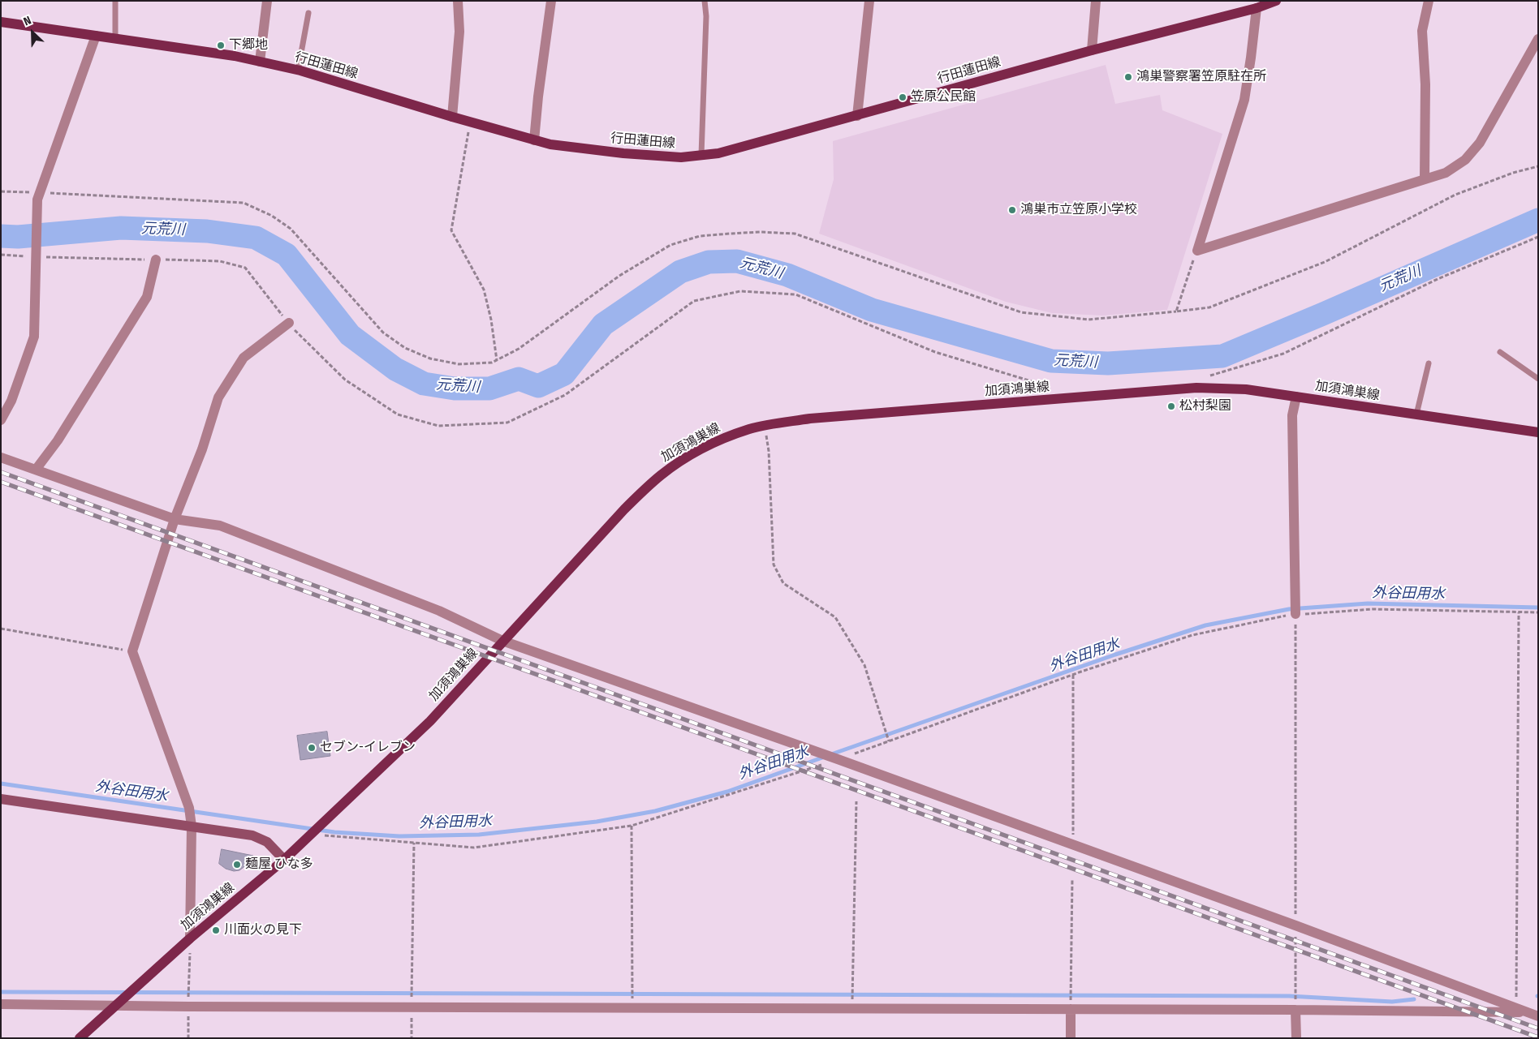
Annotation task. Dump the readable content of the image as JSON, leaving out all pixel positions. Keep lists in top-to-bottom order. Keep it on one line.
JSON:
{"streets":{"main road":["行田蓮田線","加須鴻巣線"]},"water":["元荒川","外谷田用水"],"places":["下郷地","鴻巣警察署笠原駐在所","笠原公民館","鴻巣市立笠原小学校","松村梨園","セブン-イレブン","麺屋 ひな多","川面火の見下"],"north":"top left"}
